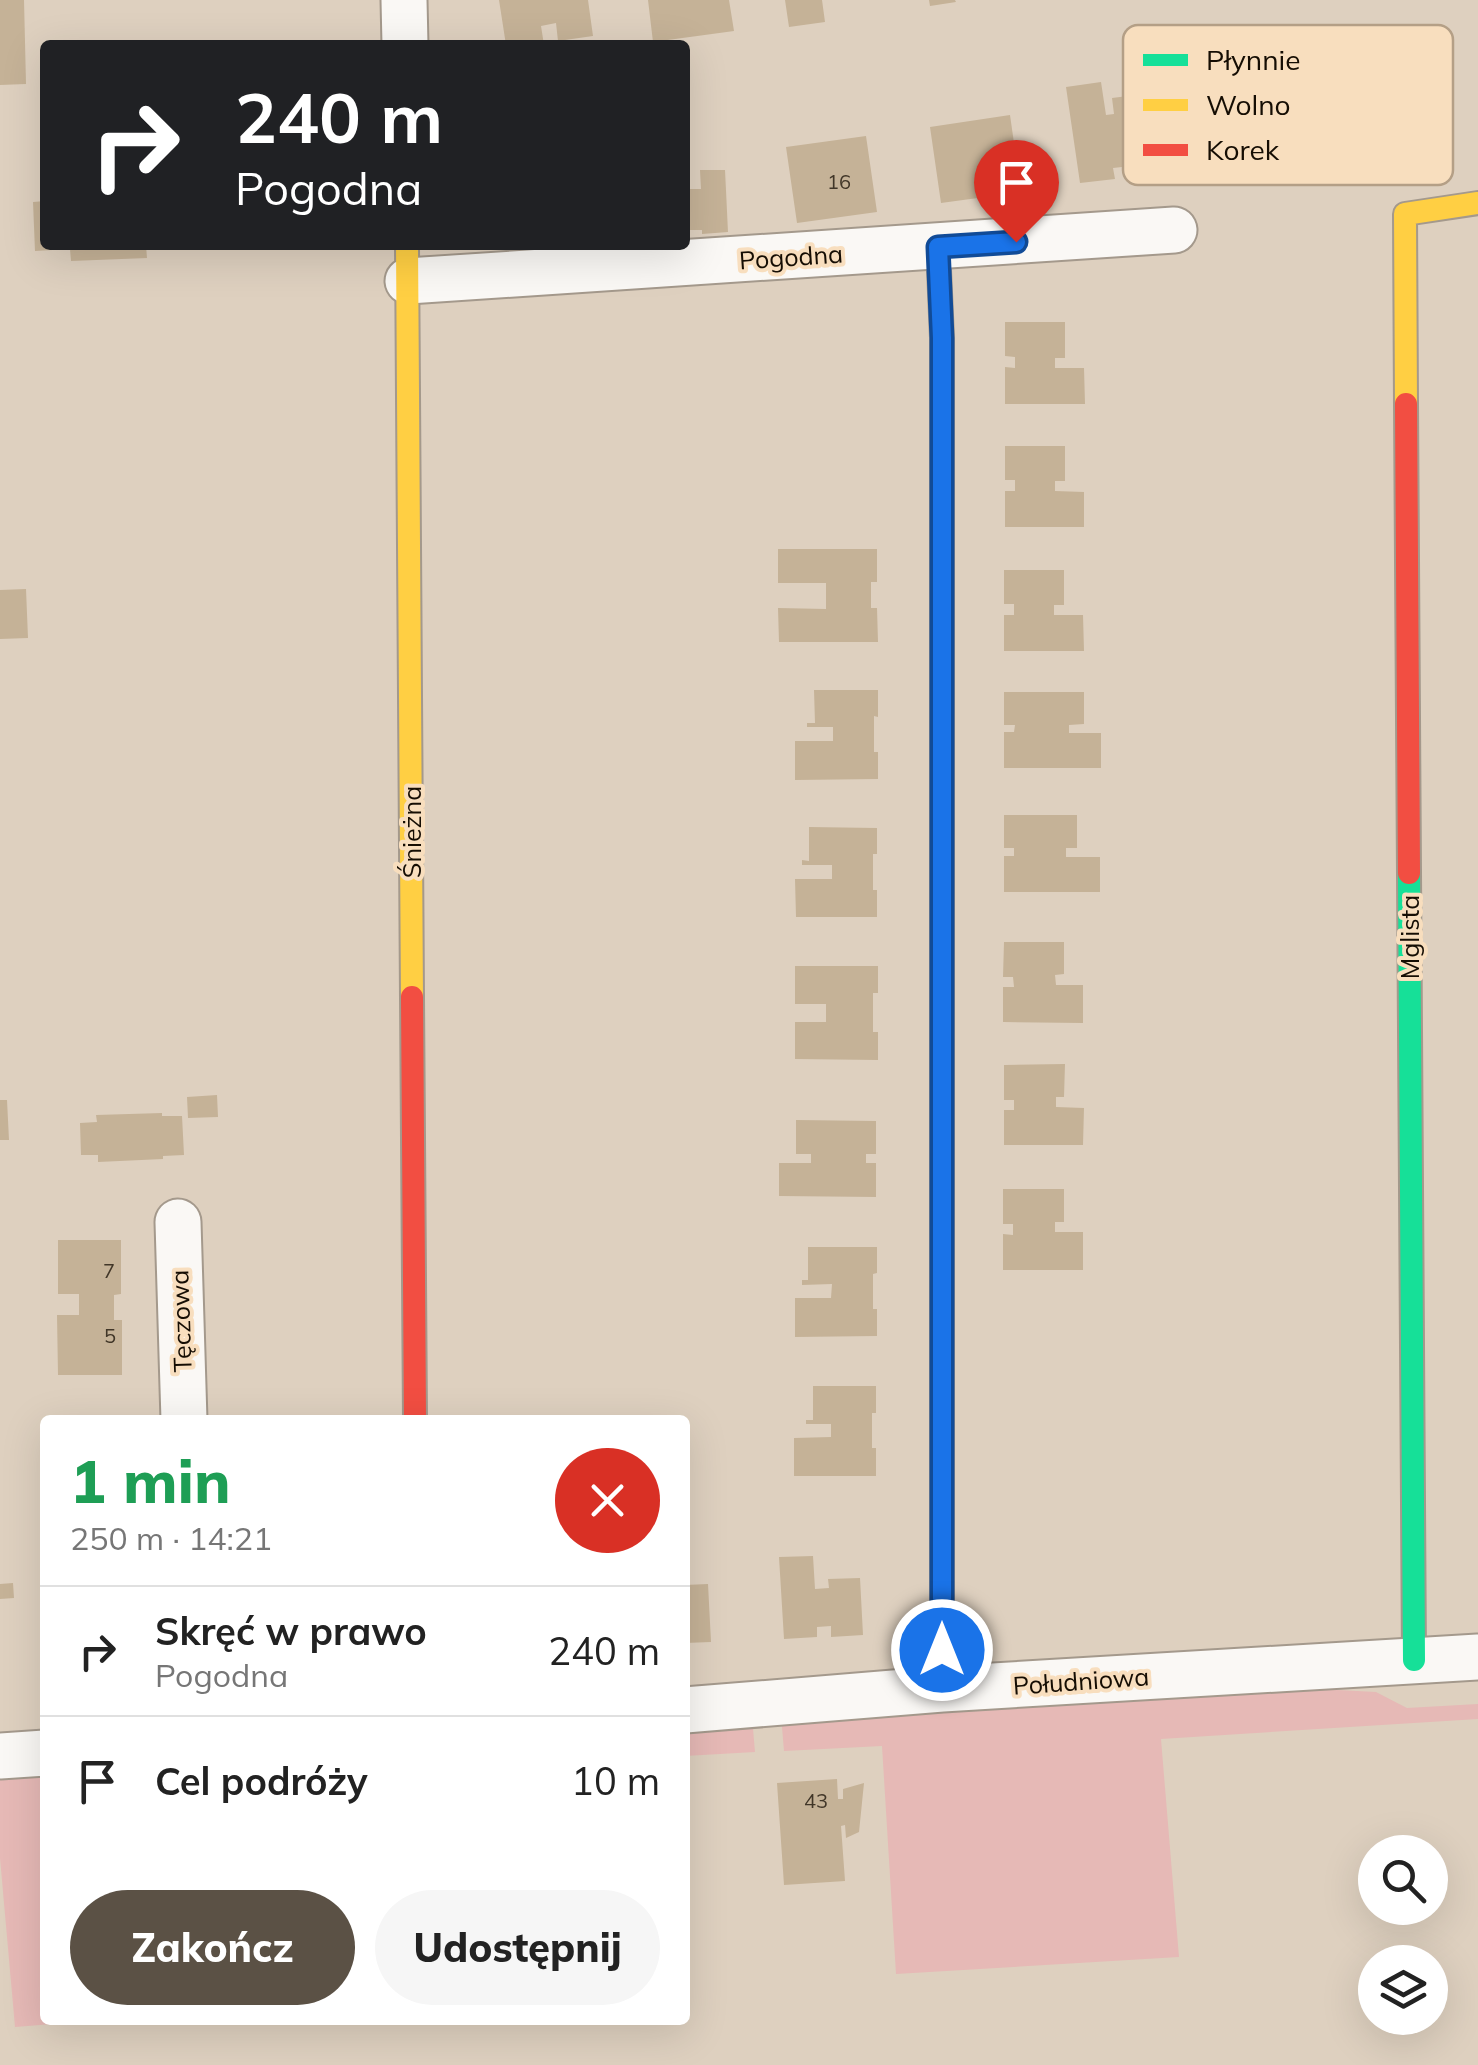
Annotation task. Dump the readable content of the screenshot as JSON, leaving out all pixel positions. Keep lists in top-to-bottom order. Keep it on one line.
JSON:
{"streets":{"street":["Pogodna","Śnieżna","Mglista","Tęczowa","Południowa"]},"crossings":[["Pogodna","Śnieżna"],["Mglista","Południowa"]],"house_numbers":["16","7","5","43"],"legend":["Płynnie","Wolno","Korek"],"page":{"turn":["240 m","Pogodna"],"heading":["1 min","250 m · 14:21"],"list":[{"name":"Skręć w prawo","note":"Pogodna","value":"240 m"},{"name":"Cel podróży","value":"10 m"}],"buttons":["Zakończ","Udostępnij"]}}
